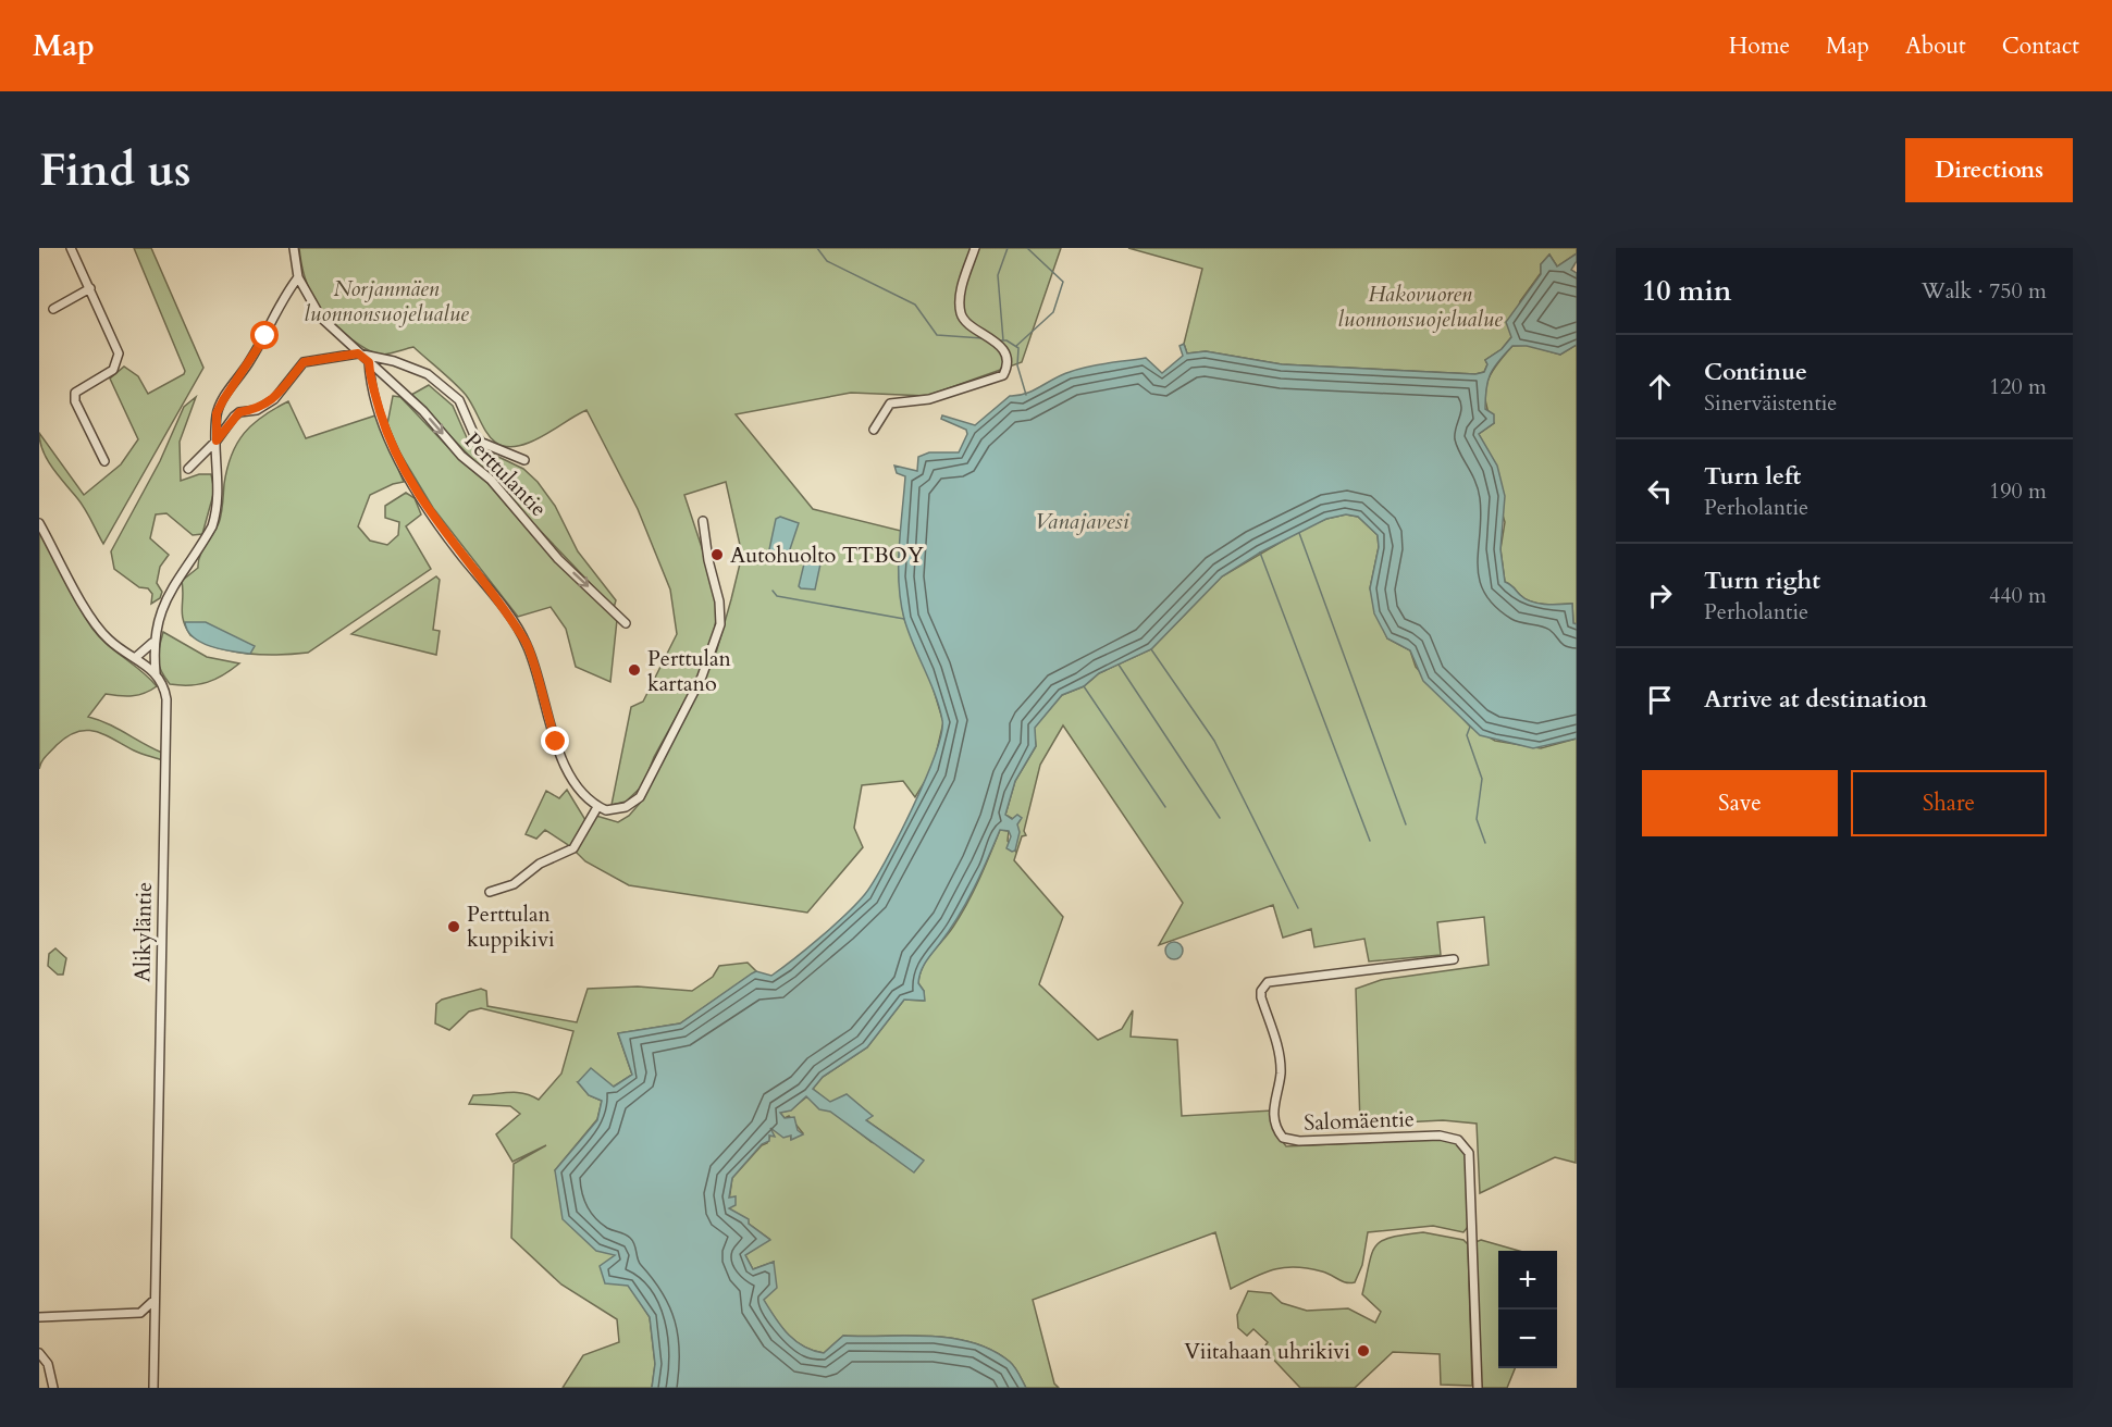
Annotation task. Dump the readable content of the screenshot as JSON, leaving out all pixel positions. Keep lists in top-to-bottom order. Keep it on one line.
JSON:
{"streets":{"street":["Perttulantie","Alikyläntie","Salomäentie"]},"water":["Vanajavesi"],"parks":["Norjanmäen luonnonsuojelualue","Hakovuoren luonnonsuojelualue"],"places":["Autohuolto TTBOY","Perttulan kartano","Perttulan kuppikivi","Viitahaan uhrikivi"],"page":{"header":"Map","nav":["Home","Map","About","Contact"],"buttons":["Directions",["Save","Share"]],"title":"Find us","heading":["10 min","Walk · 750 m"],"list":[["Continue","Sinerväistentie","120 m"],["Turn left","Perholantie","190 m"],["Turn right","Perholantie","440 m"],"Arrive at destination"],"map_buttons":["+","−"]}}
